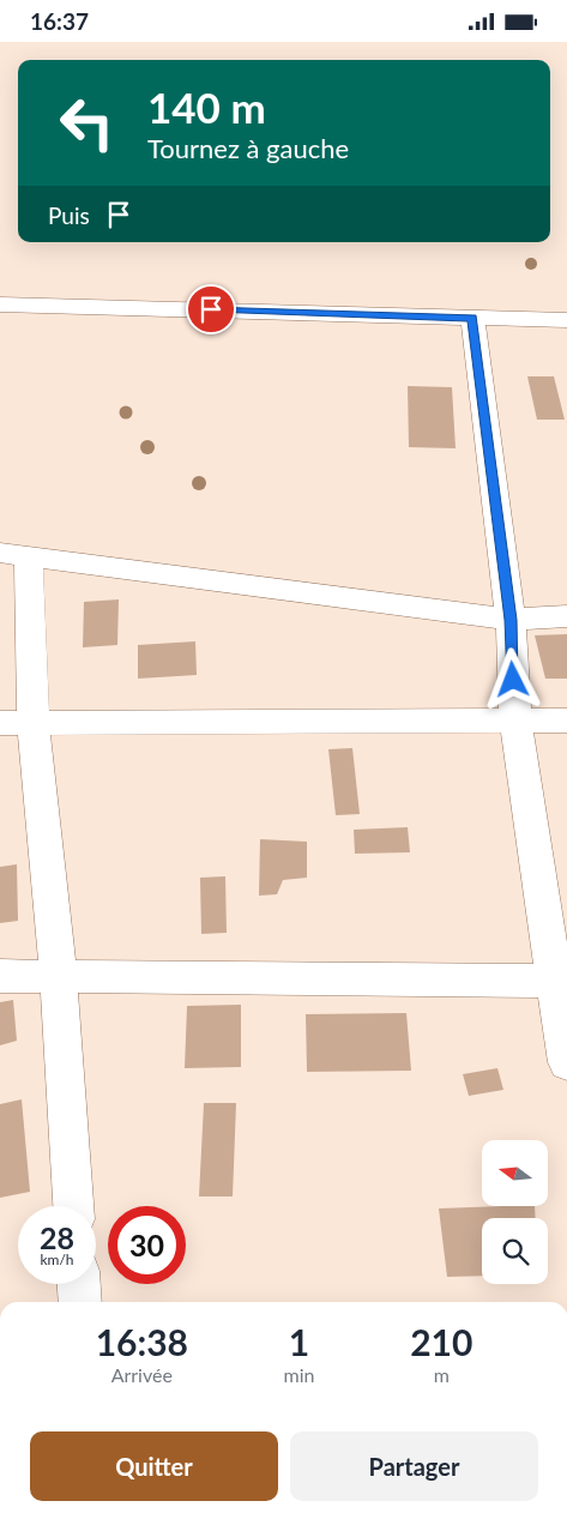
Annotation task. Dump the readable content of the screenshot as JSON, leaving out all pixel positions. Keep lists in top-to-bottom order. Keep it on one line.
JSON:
{"north":"left","page":{"status":"16:37","turn":["140 m","Tournez à gauche"],"then":"Puis","speed":"28 km/h","limit":"30","eta":["16:38","Arrivée","1","min","210","m"],"buttons":["Quitter","Partager"]}}
